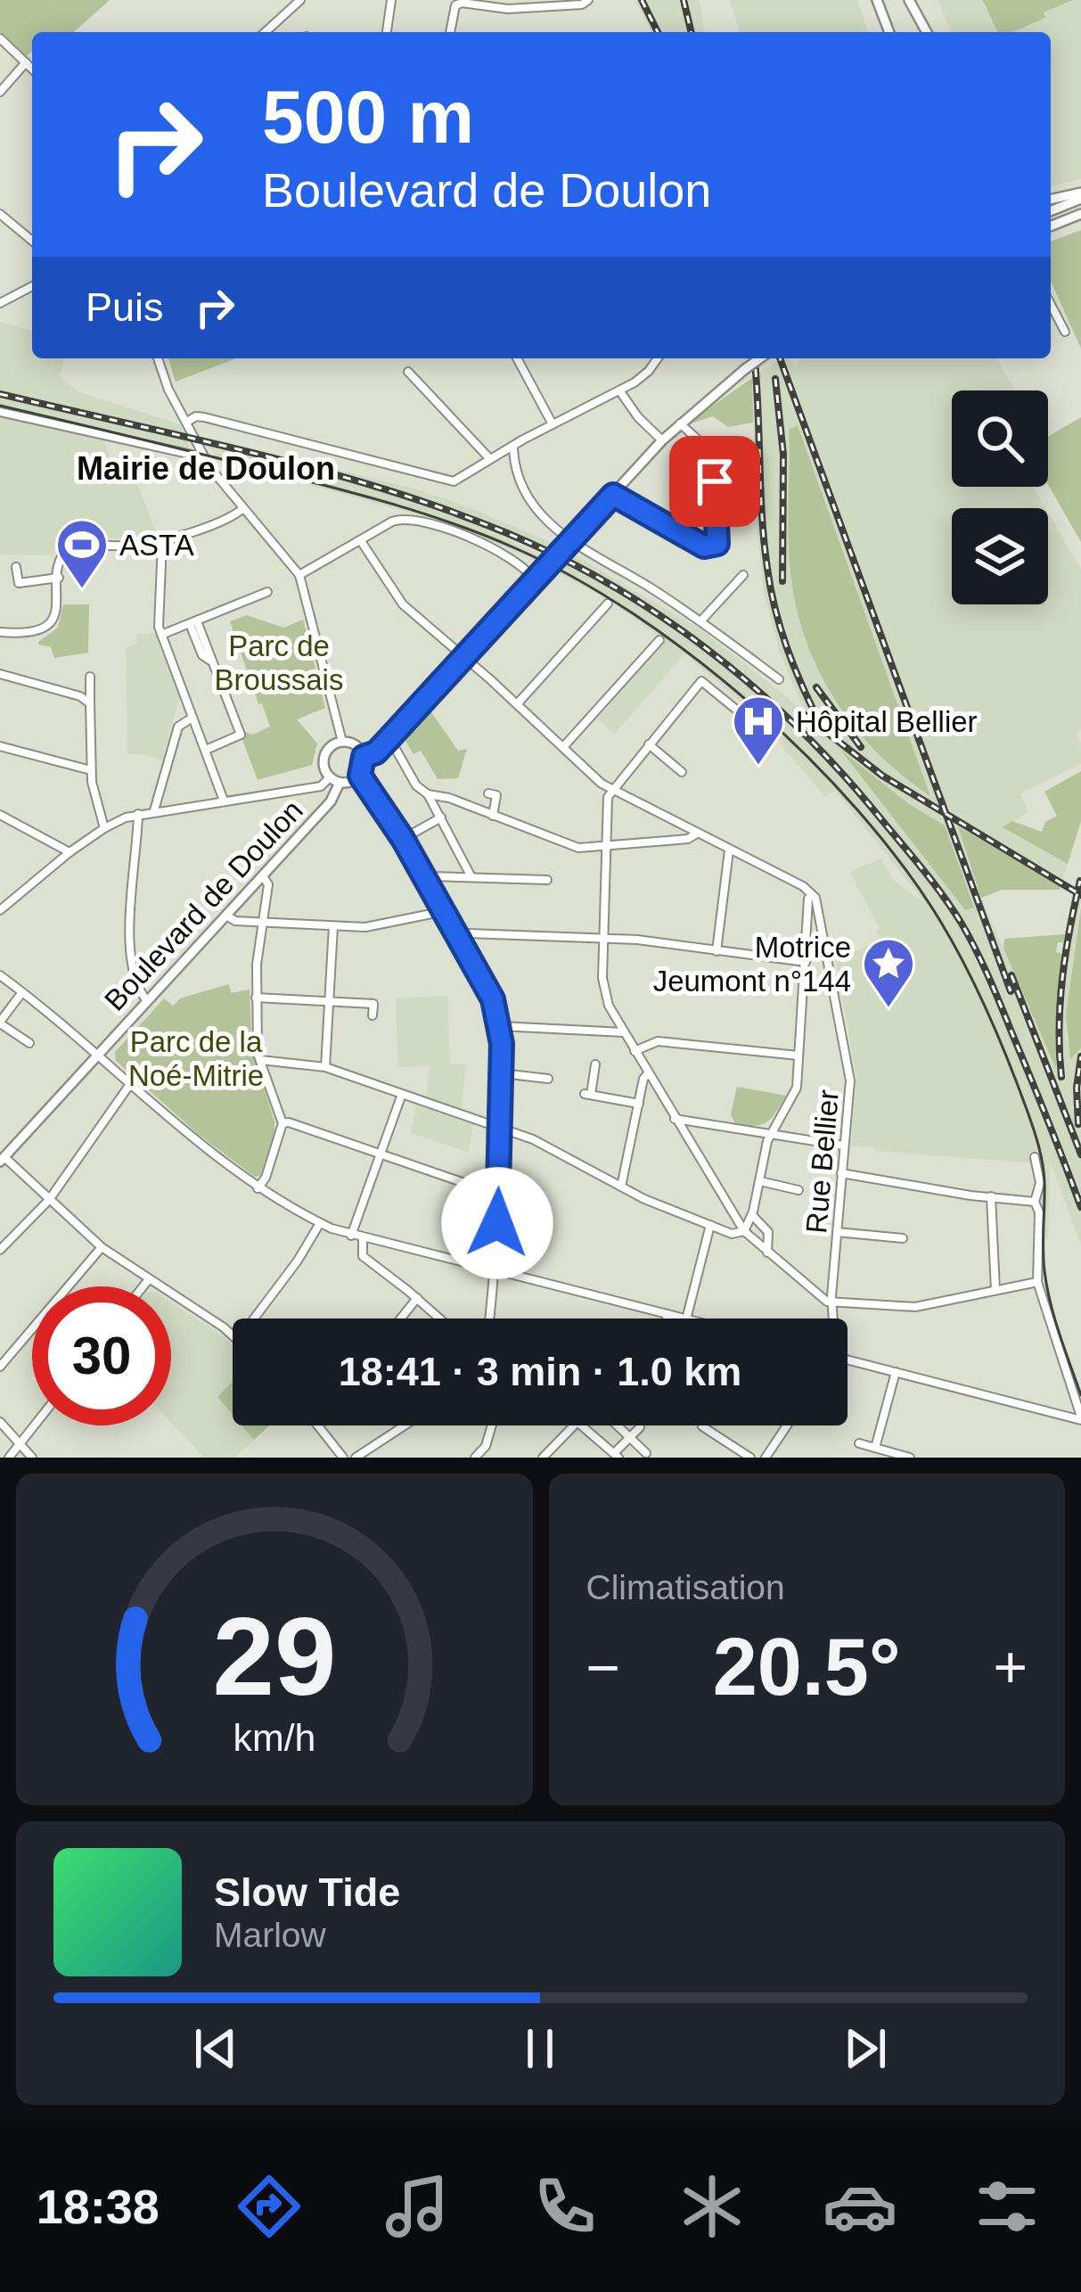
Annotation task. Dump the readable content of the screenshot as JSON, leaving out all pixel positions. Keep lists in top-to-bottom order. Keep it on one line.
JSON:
{"streets":{"main road":["Boulevard de Doulon"],"street":["Rue Bellier"]},"districts":["Mairie de Doulon"],"parks":["Parc de Broussais","Parc de la Noé-Mitrie"],"places":{"sports":["ASTA"],"hospital":["Hôpital Bellier"],"place":["Motrice Jeumont n°144"]},"page":{"turn":["500 m","Boulevard de Doulon"],"then":"Puis","limit":"30","trip":"18:41 · 3 min · 1.0 km","tile":"Climatisation","heat":["−","20.5°","+"],"song":["Slow Tide","Marlow"],"tabs":"18:38","gauge":["29","km/h"]}}
